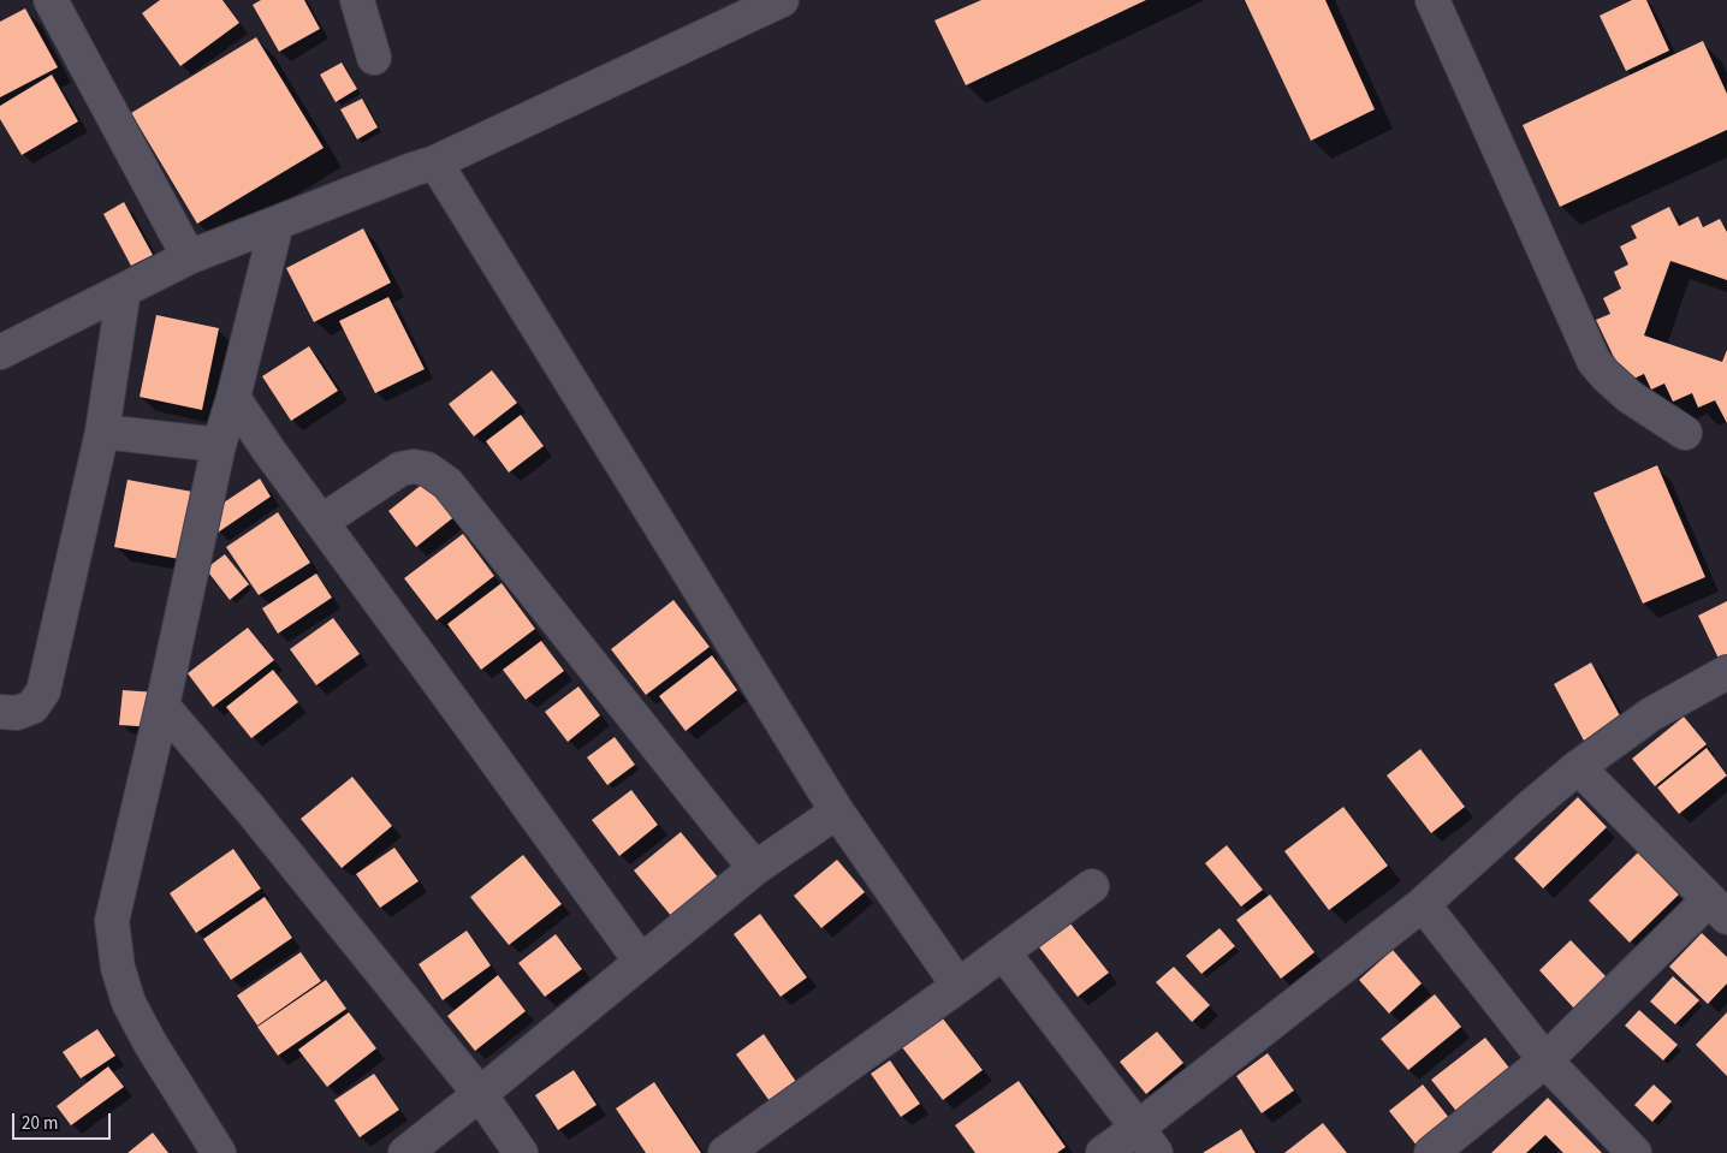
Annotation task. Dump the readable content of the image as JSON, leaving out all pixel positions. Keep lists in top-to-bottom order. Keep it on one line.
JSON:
{"scale_bar":"20 m"}
